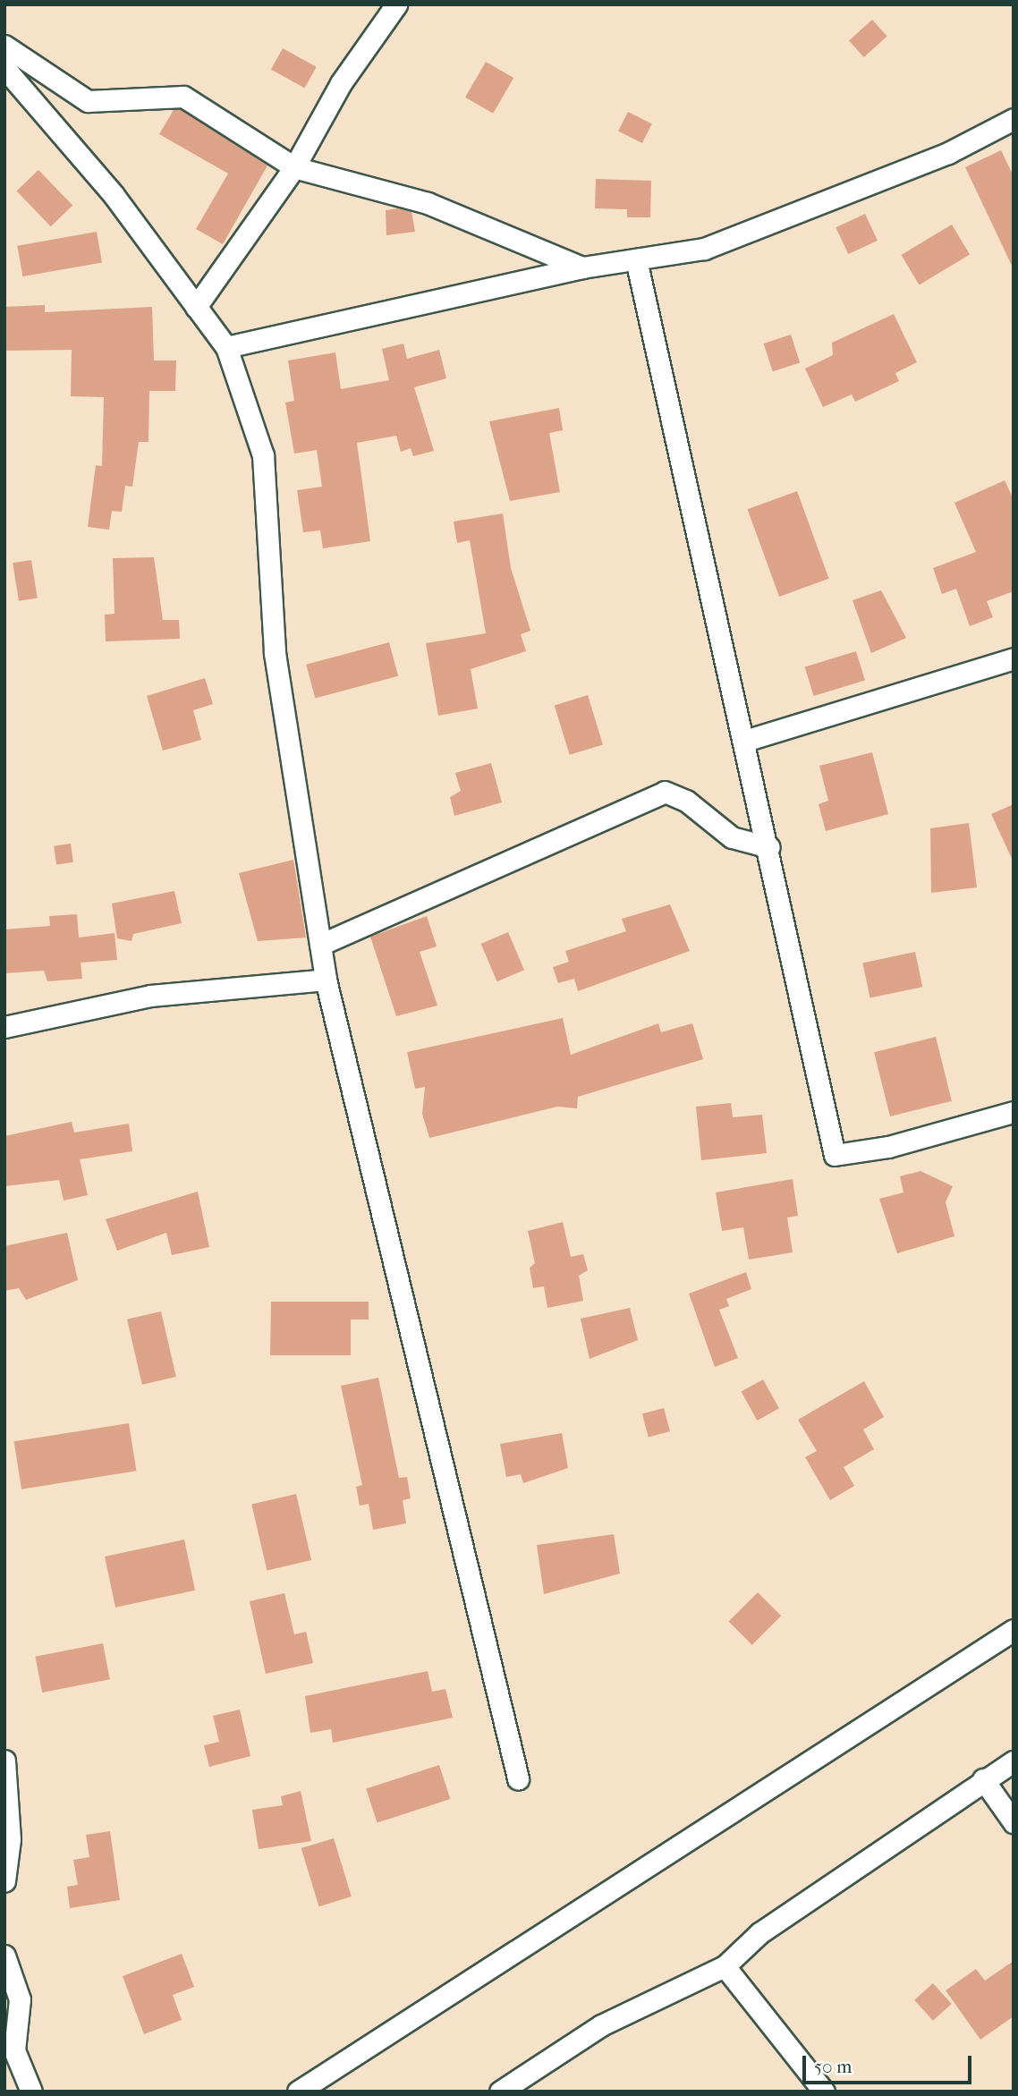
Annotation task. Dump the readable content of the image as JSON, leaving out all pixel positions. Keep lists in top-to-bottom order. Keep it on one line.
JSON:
{"scale_bar":"50 m"}
